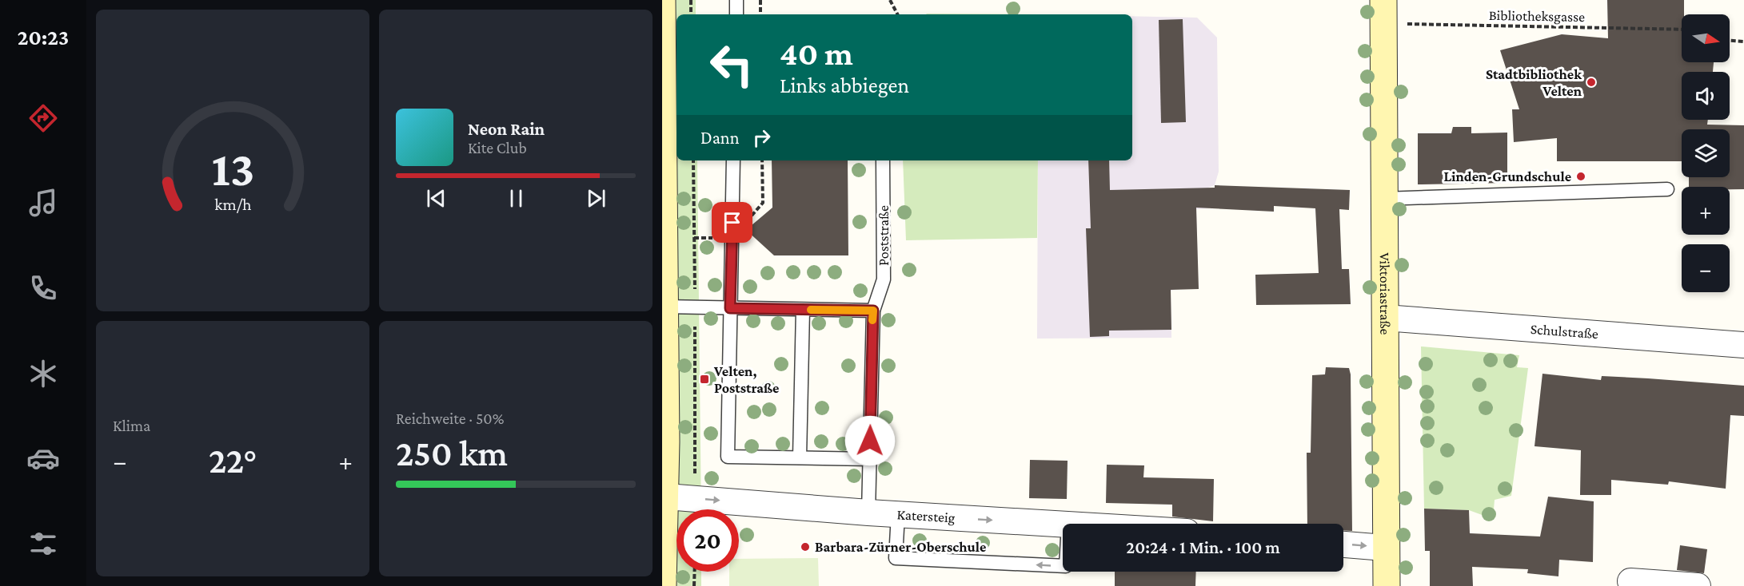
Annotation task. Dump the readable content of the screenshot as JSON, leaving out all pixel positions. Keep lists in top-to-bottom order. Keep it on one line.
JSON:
{"streets":{"street":["Viktoriastraße","Schulstraße","Katersteig"],"lane":["Poststraße"],"path":["Bibliotheksgasse"]},"crossings":[["Bibliotheksgasse","Viktoriastraße"],["Poststraße","Katersteig"],["Viktoriastraße","Schulstraße"]],"one_way":["Katersteig"],"places":{"other":["Stadtbibliothek Velten","Linden-Grundschule","Barbara-Zürner-Oberschule"],"transit":["Velten, Poststraße"]},"north":"right","page":{"tabs":"20:23","map_buttons":["+","−"],"turn":["40 m","Links abbiegen"],"song":["Neon Rain","Kite Club"],"then":"Dann","tile":["Klima",["Reichweite · 50%","250 km"]],"heat":["−","22°","+"],"limit":"20","trip":"20:24 · 1 Min. · 100 m","gauge":["13","km/h"]}}
